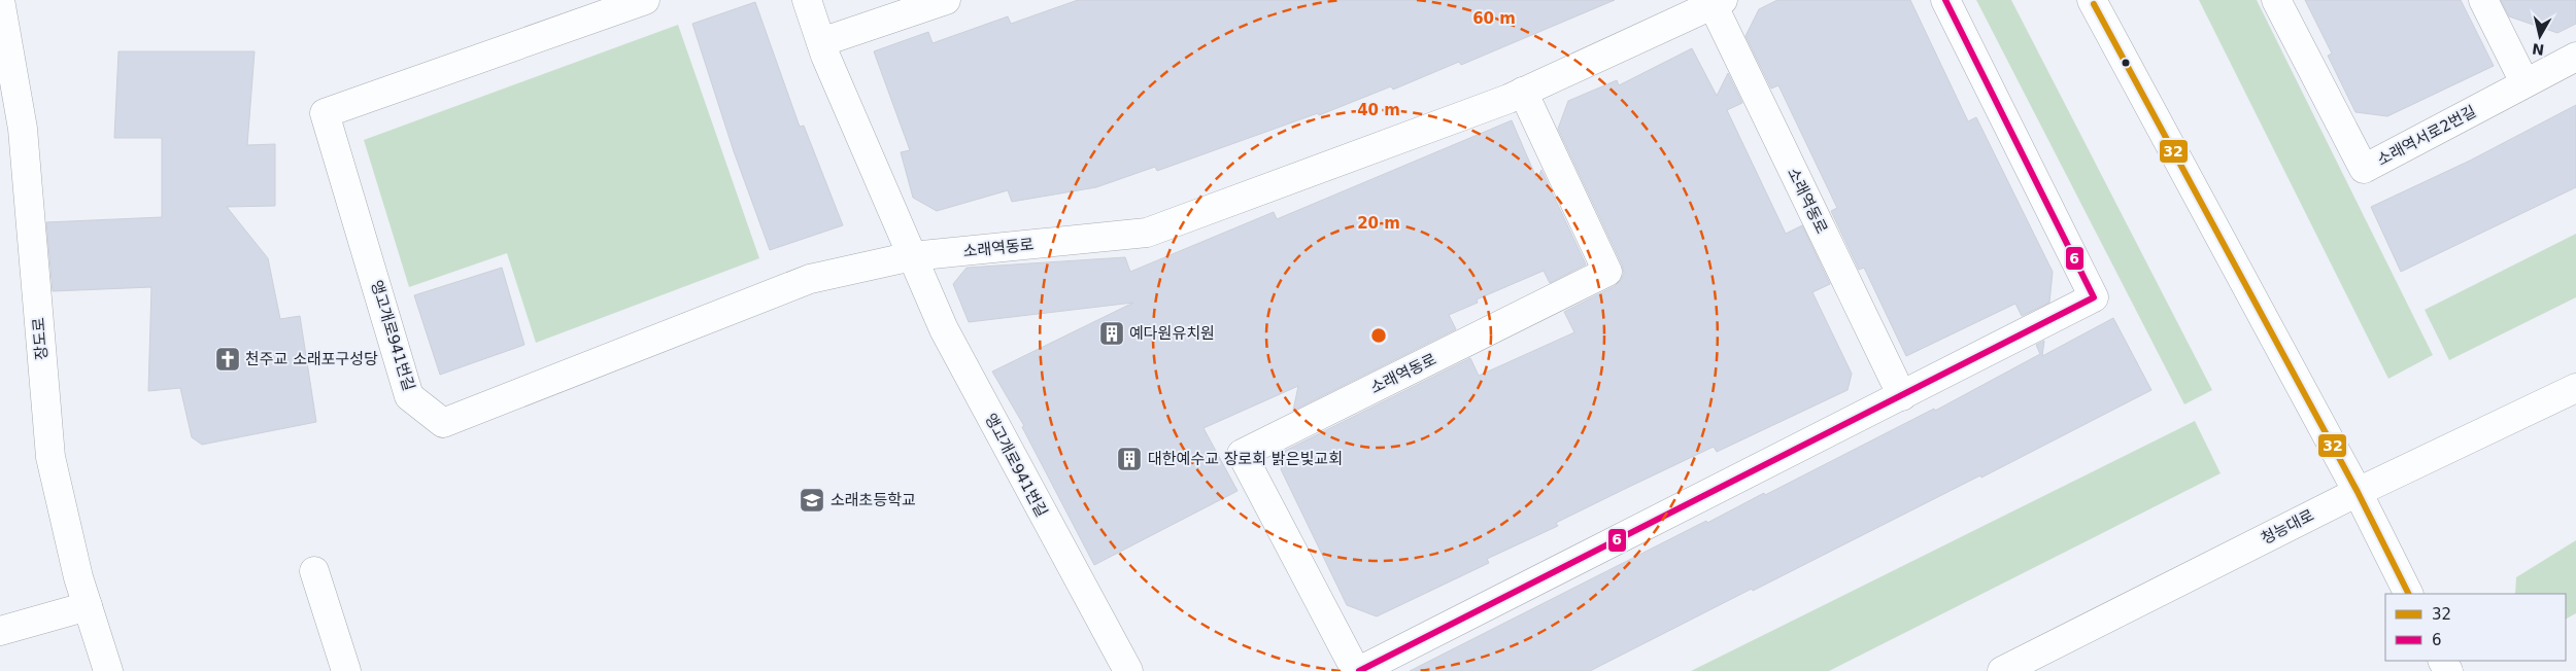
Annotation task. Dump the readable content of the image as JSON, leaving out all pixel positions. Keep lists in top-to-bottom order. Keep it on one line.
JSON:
{"streets":{"street":["소래역서로2번길","소래역동로","앵고개로941번길","장도로","청능대로"]},"crossings":[["소래역동로","앵고개로941번길"]],"places":{"building":["예다원유치원","대한예수교 장로회 밝은빛교회"],"church":["천주교 소래포구성당"],"school or university":["소래초등학교"]},"lines":["transit line 6","transit line 32"],"legend":["32","6"],"north":"bottom","rings":["60 m","40 m","20 m"]}
